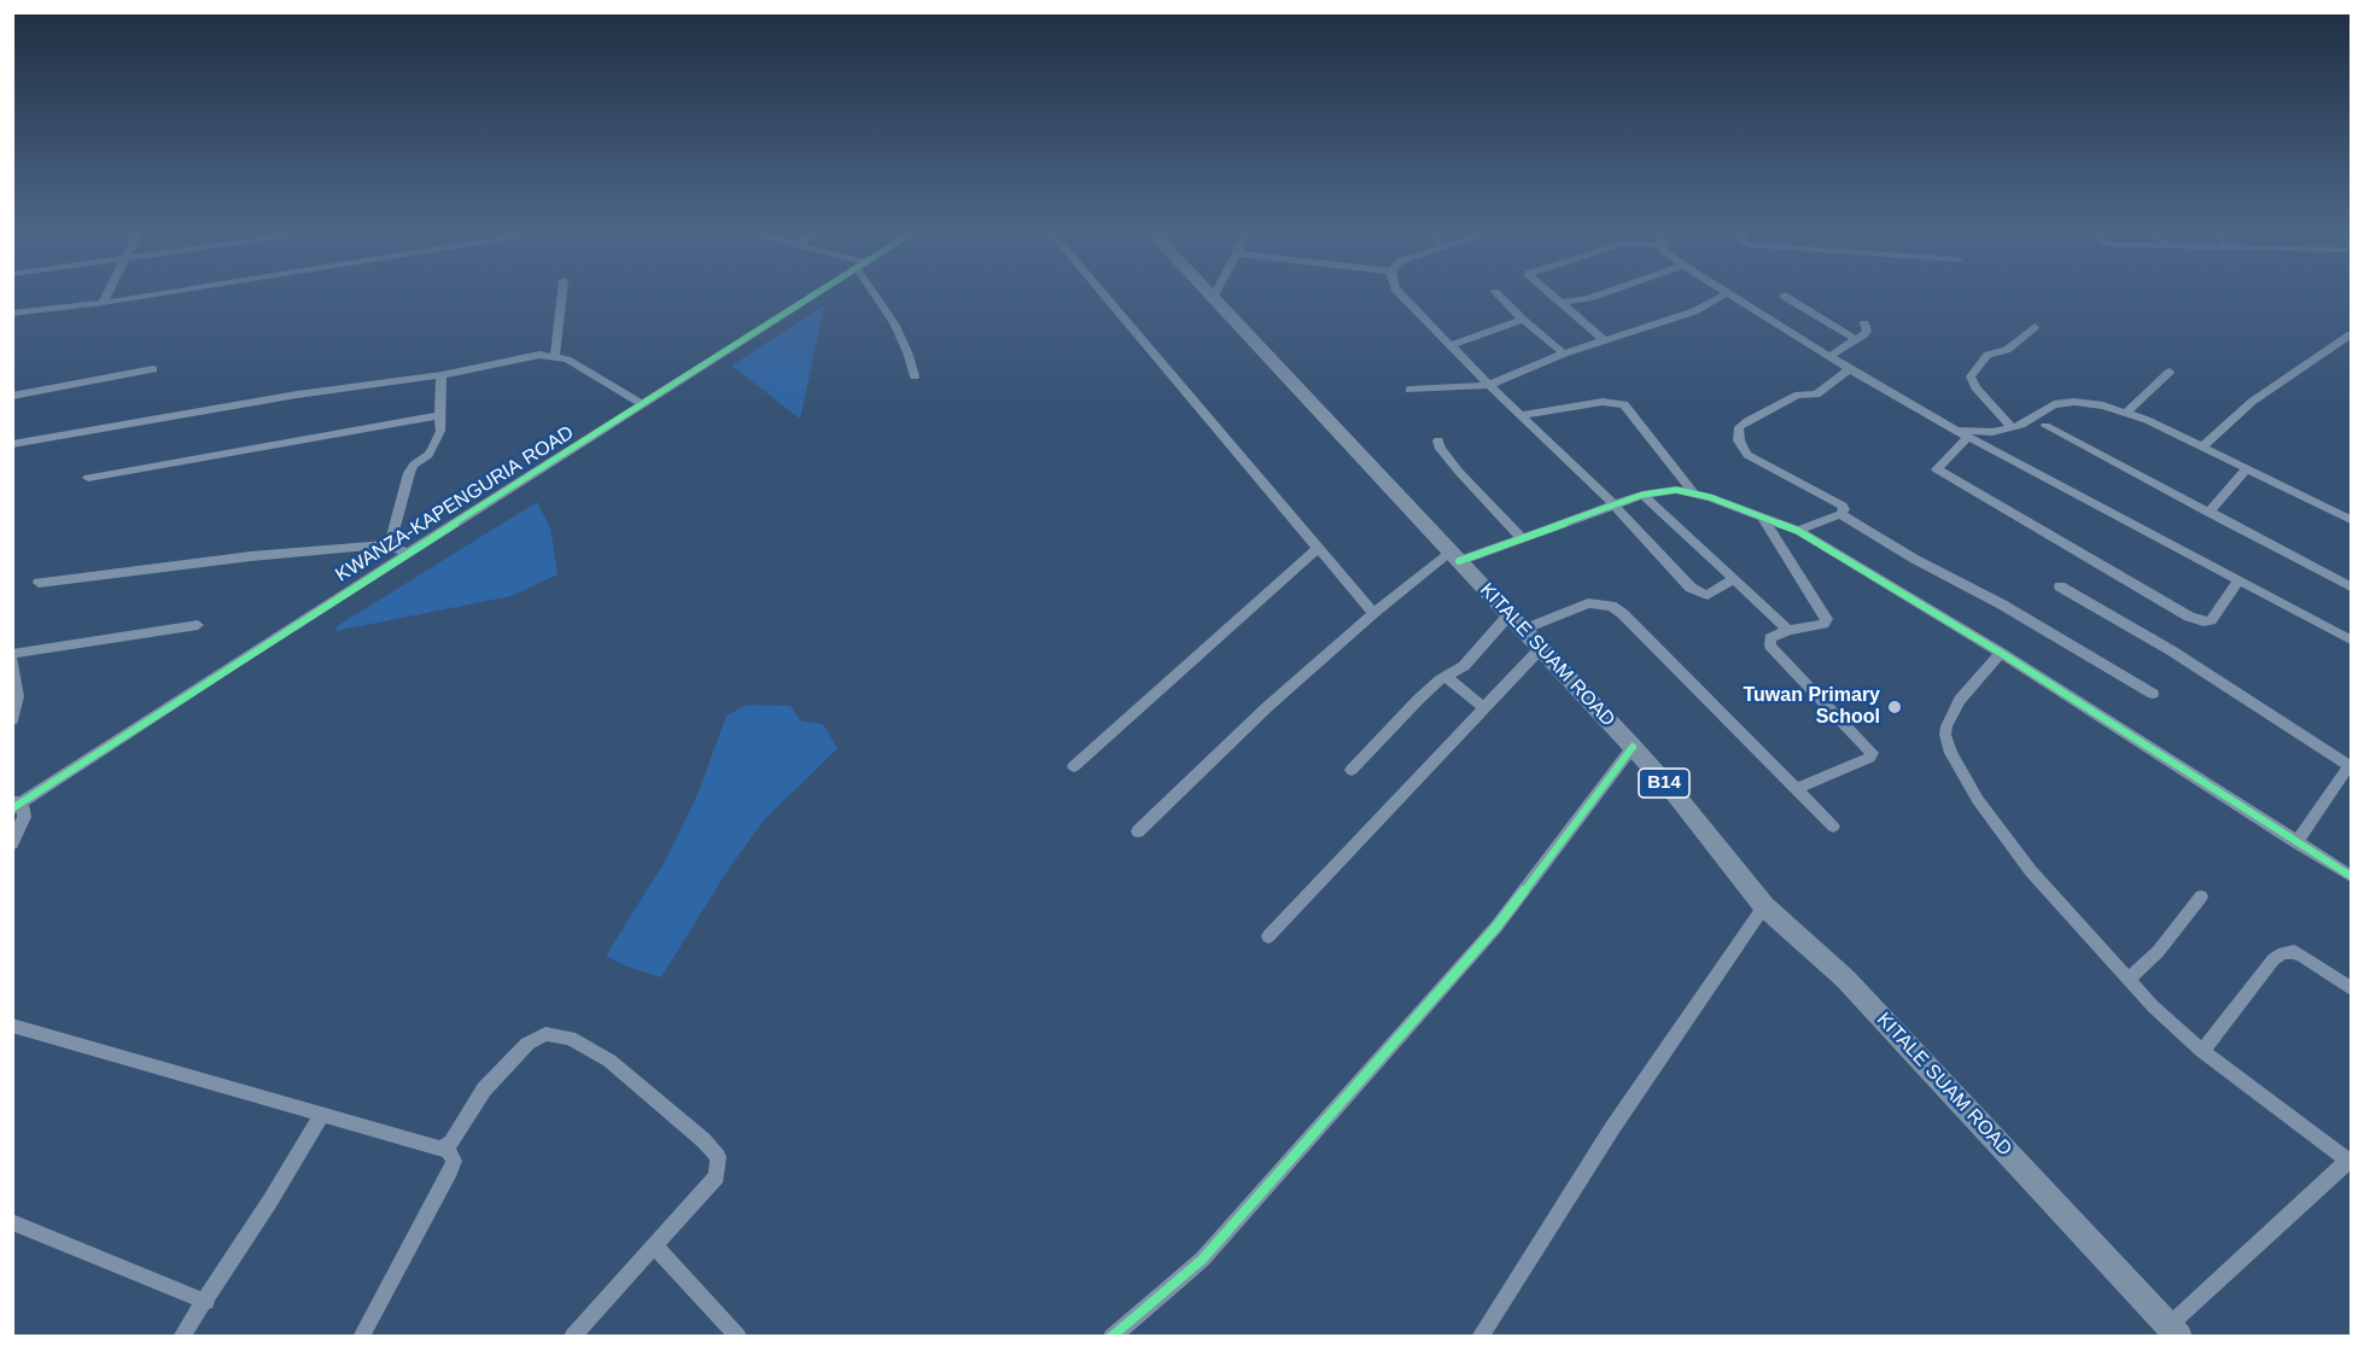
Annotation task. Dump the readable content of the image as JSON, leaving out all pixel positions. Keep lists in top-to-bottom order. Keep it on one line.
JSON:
{"streets":{"highway":["KITALE SUAM ROAD","B14"],"street":["KWANZA-KAPENGURIA ROAD"]},"places":["Tuwan Primary School"]}
